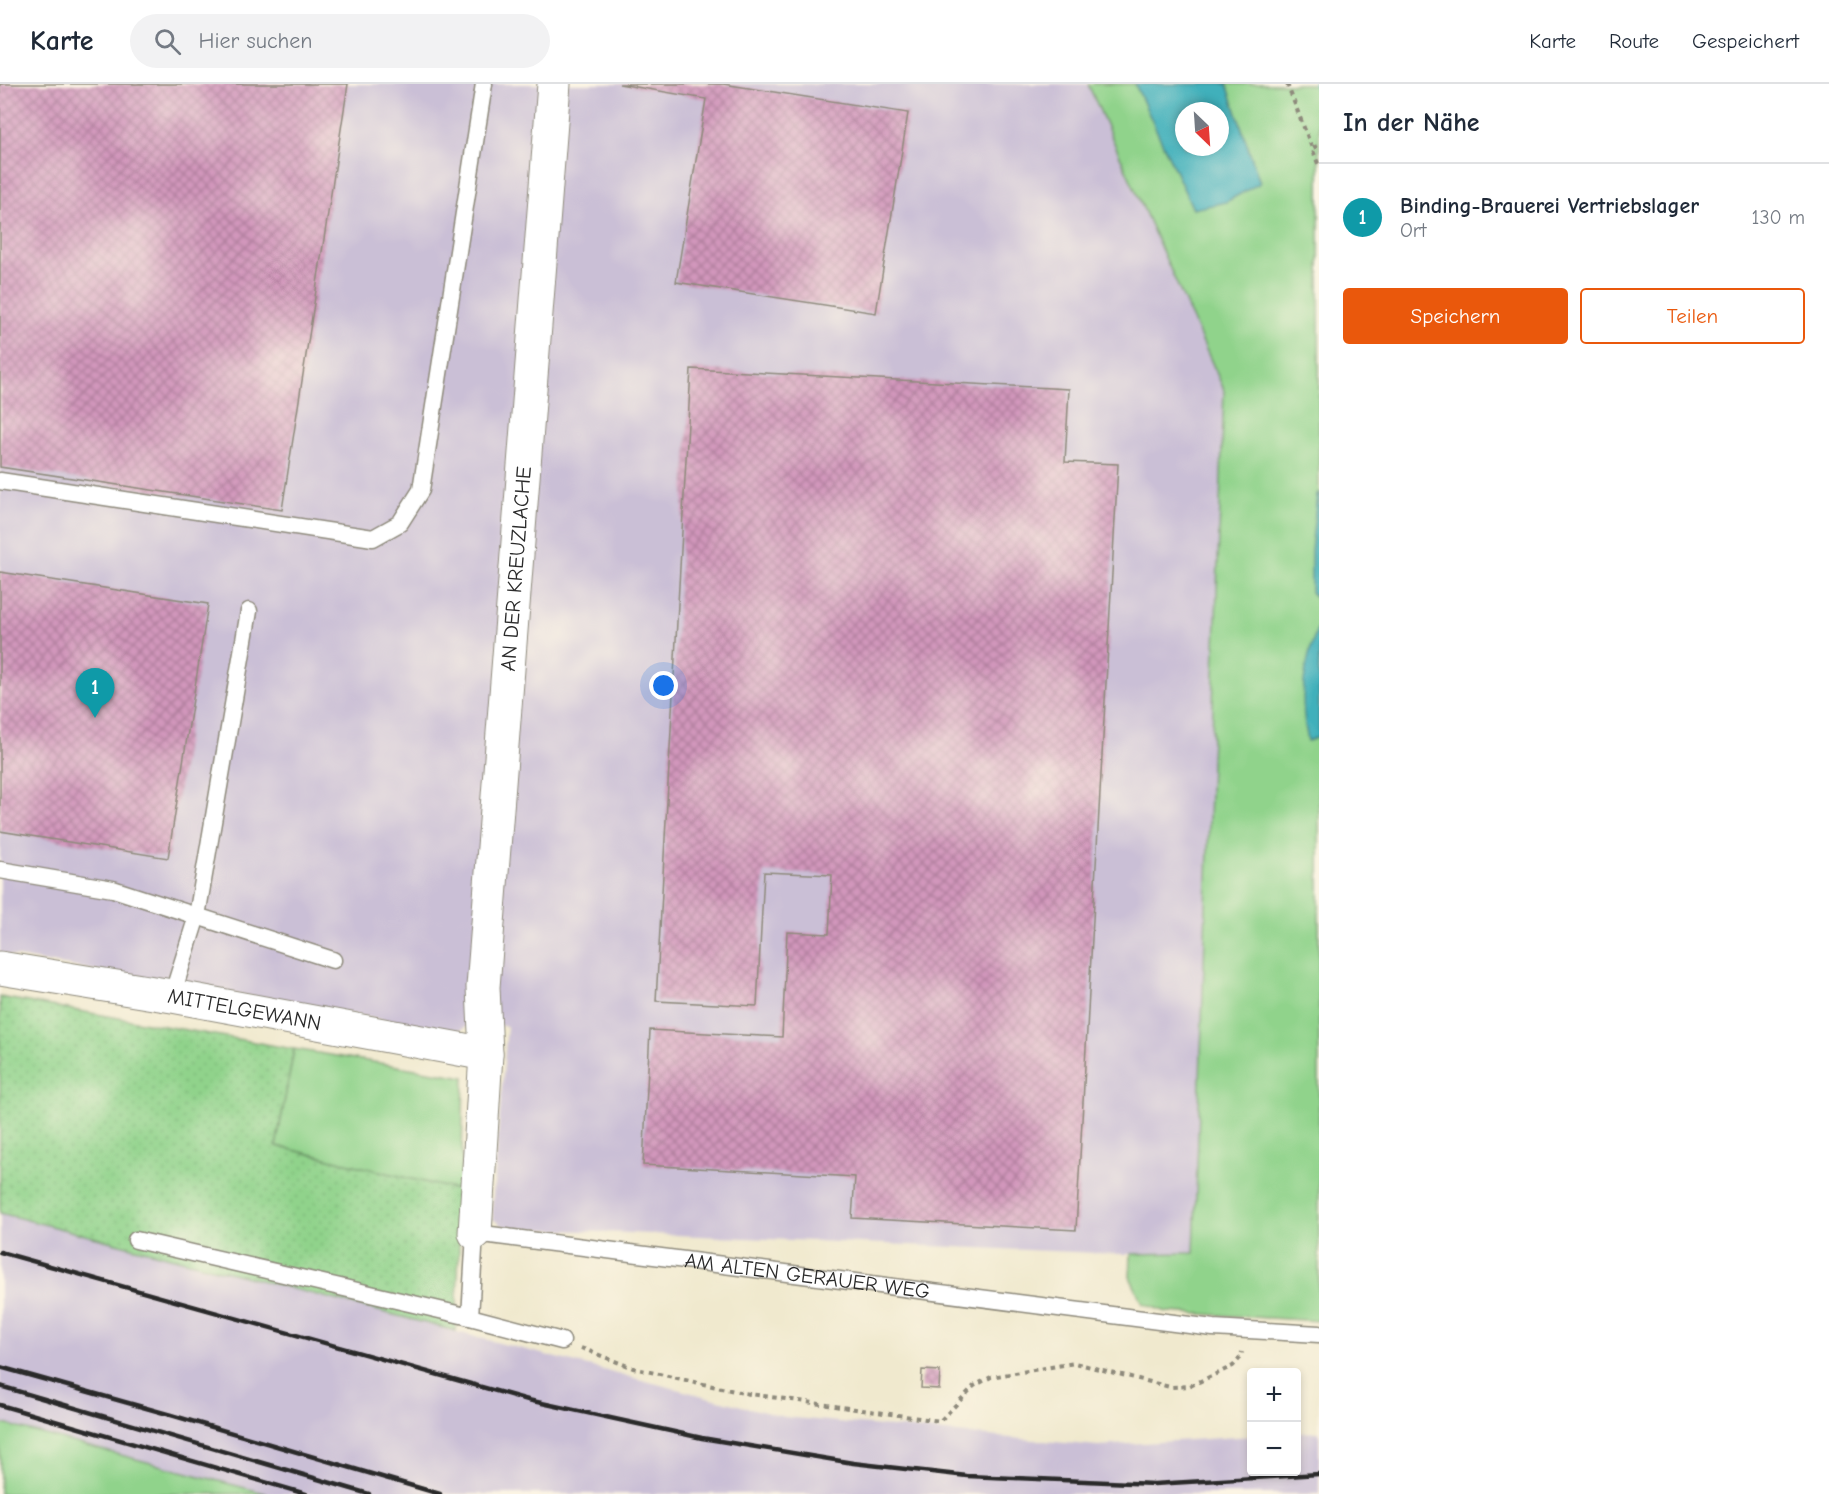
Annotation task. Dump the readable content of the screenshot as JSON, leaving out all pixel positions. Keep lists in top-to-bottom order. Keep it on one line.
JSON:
{"streets":{"street":["AN DER KREUZLACHE","MITTELGEWANN"],"lane":["AM ALTEN GERAUER WEG"]},"crossings":[["AN DER KREUZLACHE","MITTELGEWANN"]],"north":"bottom right","page":{"header":"Karte","search":"Hier suchen","nav":["Karte","Route","Gespeichert"],"heading":"In der Nähe","list":[{"mark":"1","name":"Binding-Brauerei Vertriebslager","note":"Ort","value":"130 m"}],"buttons":["Speichern","Teilen"],"pins":"1","map_buttons":["+","−"]}}
